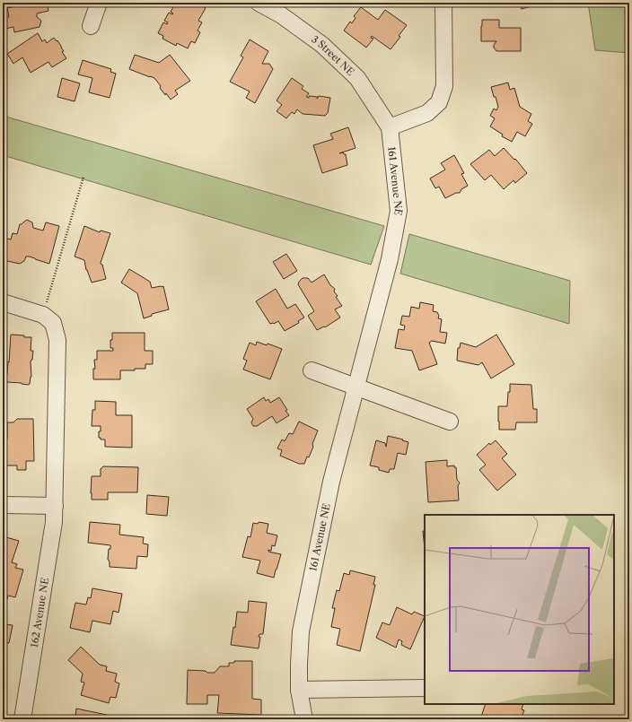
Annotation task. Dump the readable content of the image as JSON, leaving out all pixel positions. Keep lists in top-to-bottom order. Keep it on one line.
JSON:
{"streets":{"street":["3 Street NE","161 Avenue NE","162 Avenue NE"]},"crossings":[["3 Street NE","161 Avenue NE"]]}
